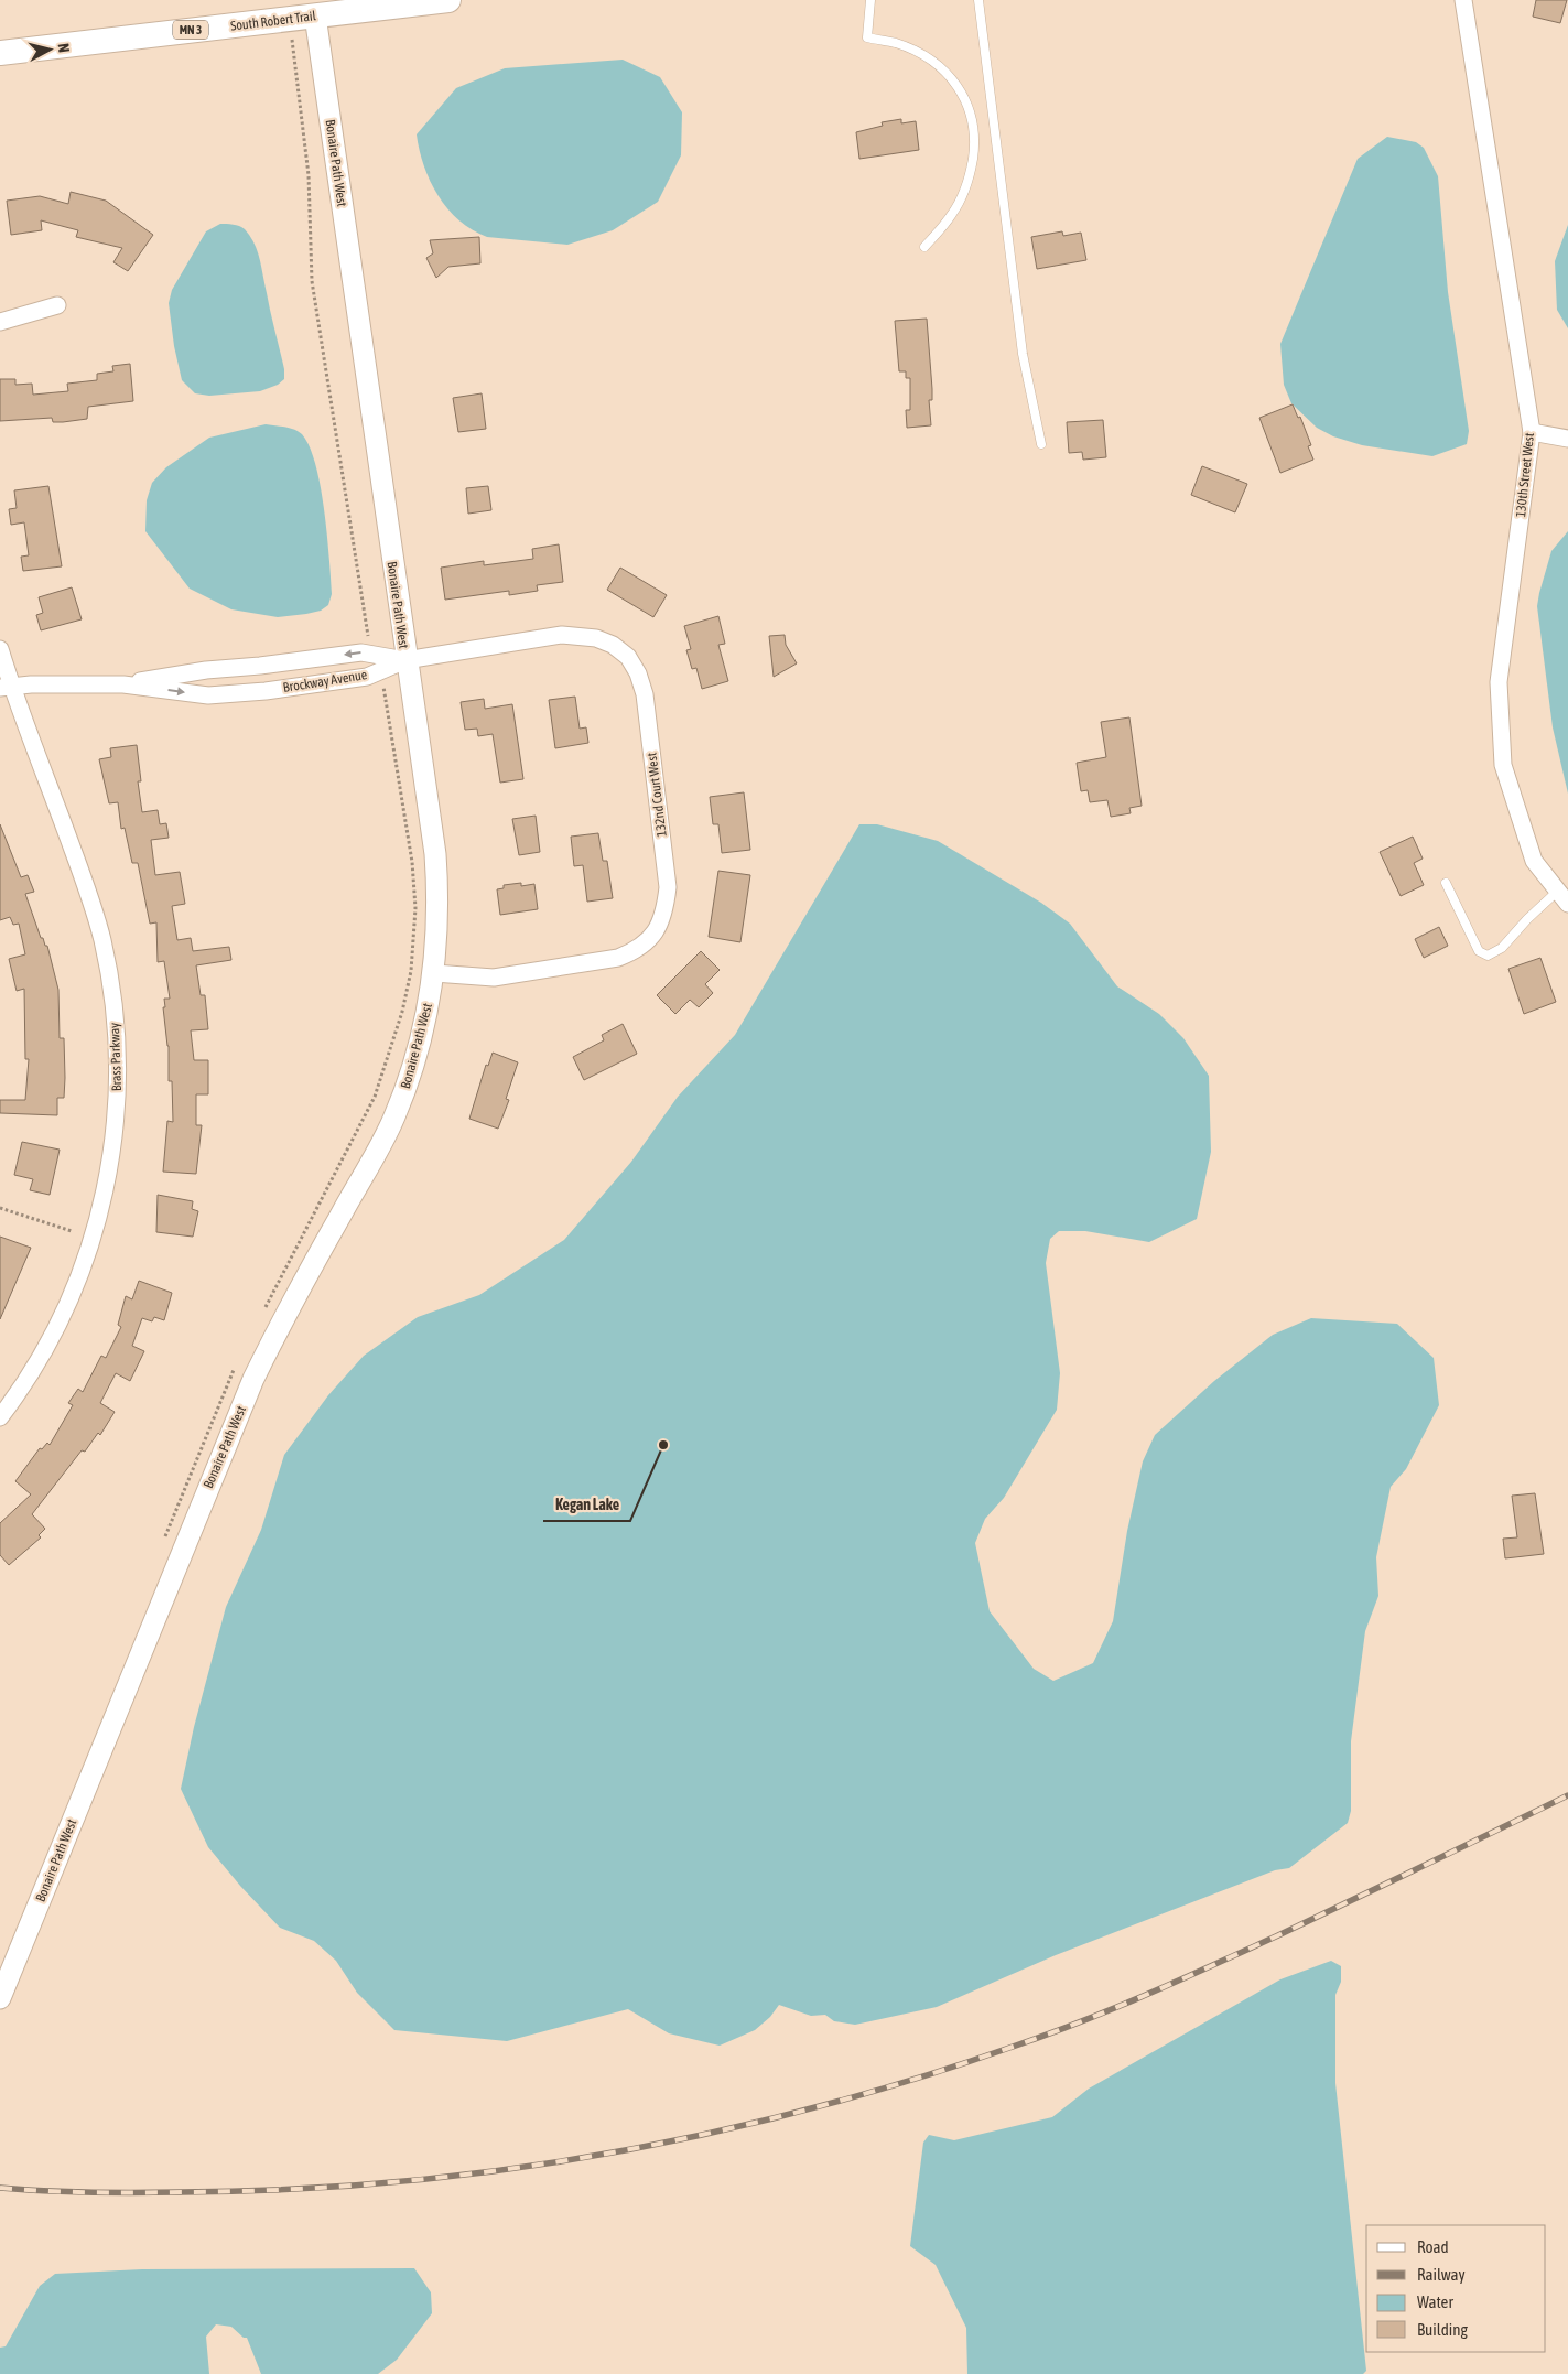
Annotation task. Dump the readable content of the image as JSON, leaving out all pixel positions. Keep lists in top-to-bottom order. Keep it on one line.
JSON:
{"streets":{"main road":["South Robert Trail","MN 3"],"street":["Bonaire Path West","130th Street West","Brockway Avenue","132nd Court West","Brass Parkway"]},"crossings":[["South Robert Trail","Bonaire Path West"],["Bonaire Path West","Brockway Avenue"],["Bonaire Path West","132nd Court West"],["Brockway Avenue","132nd Court West"],["Brockway Avenue","Brass Parkway"]],"places":["Kegan Lake"],"legend":["Road","Railway","Water","Building"],"north":"right"}
